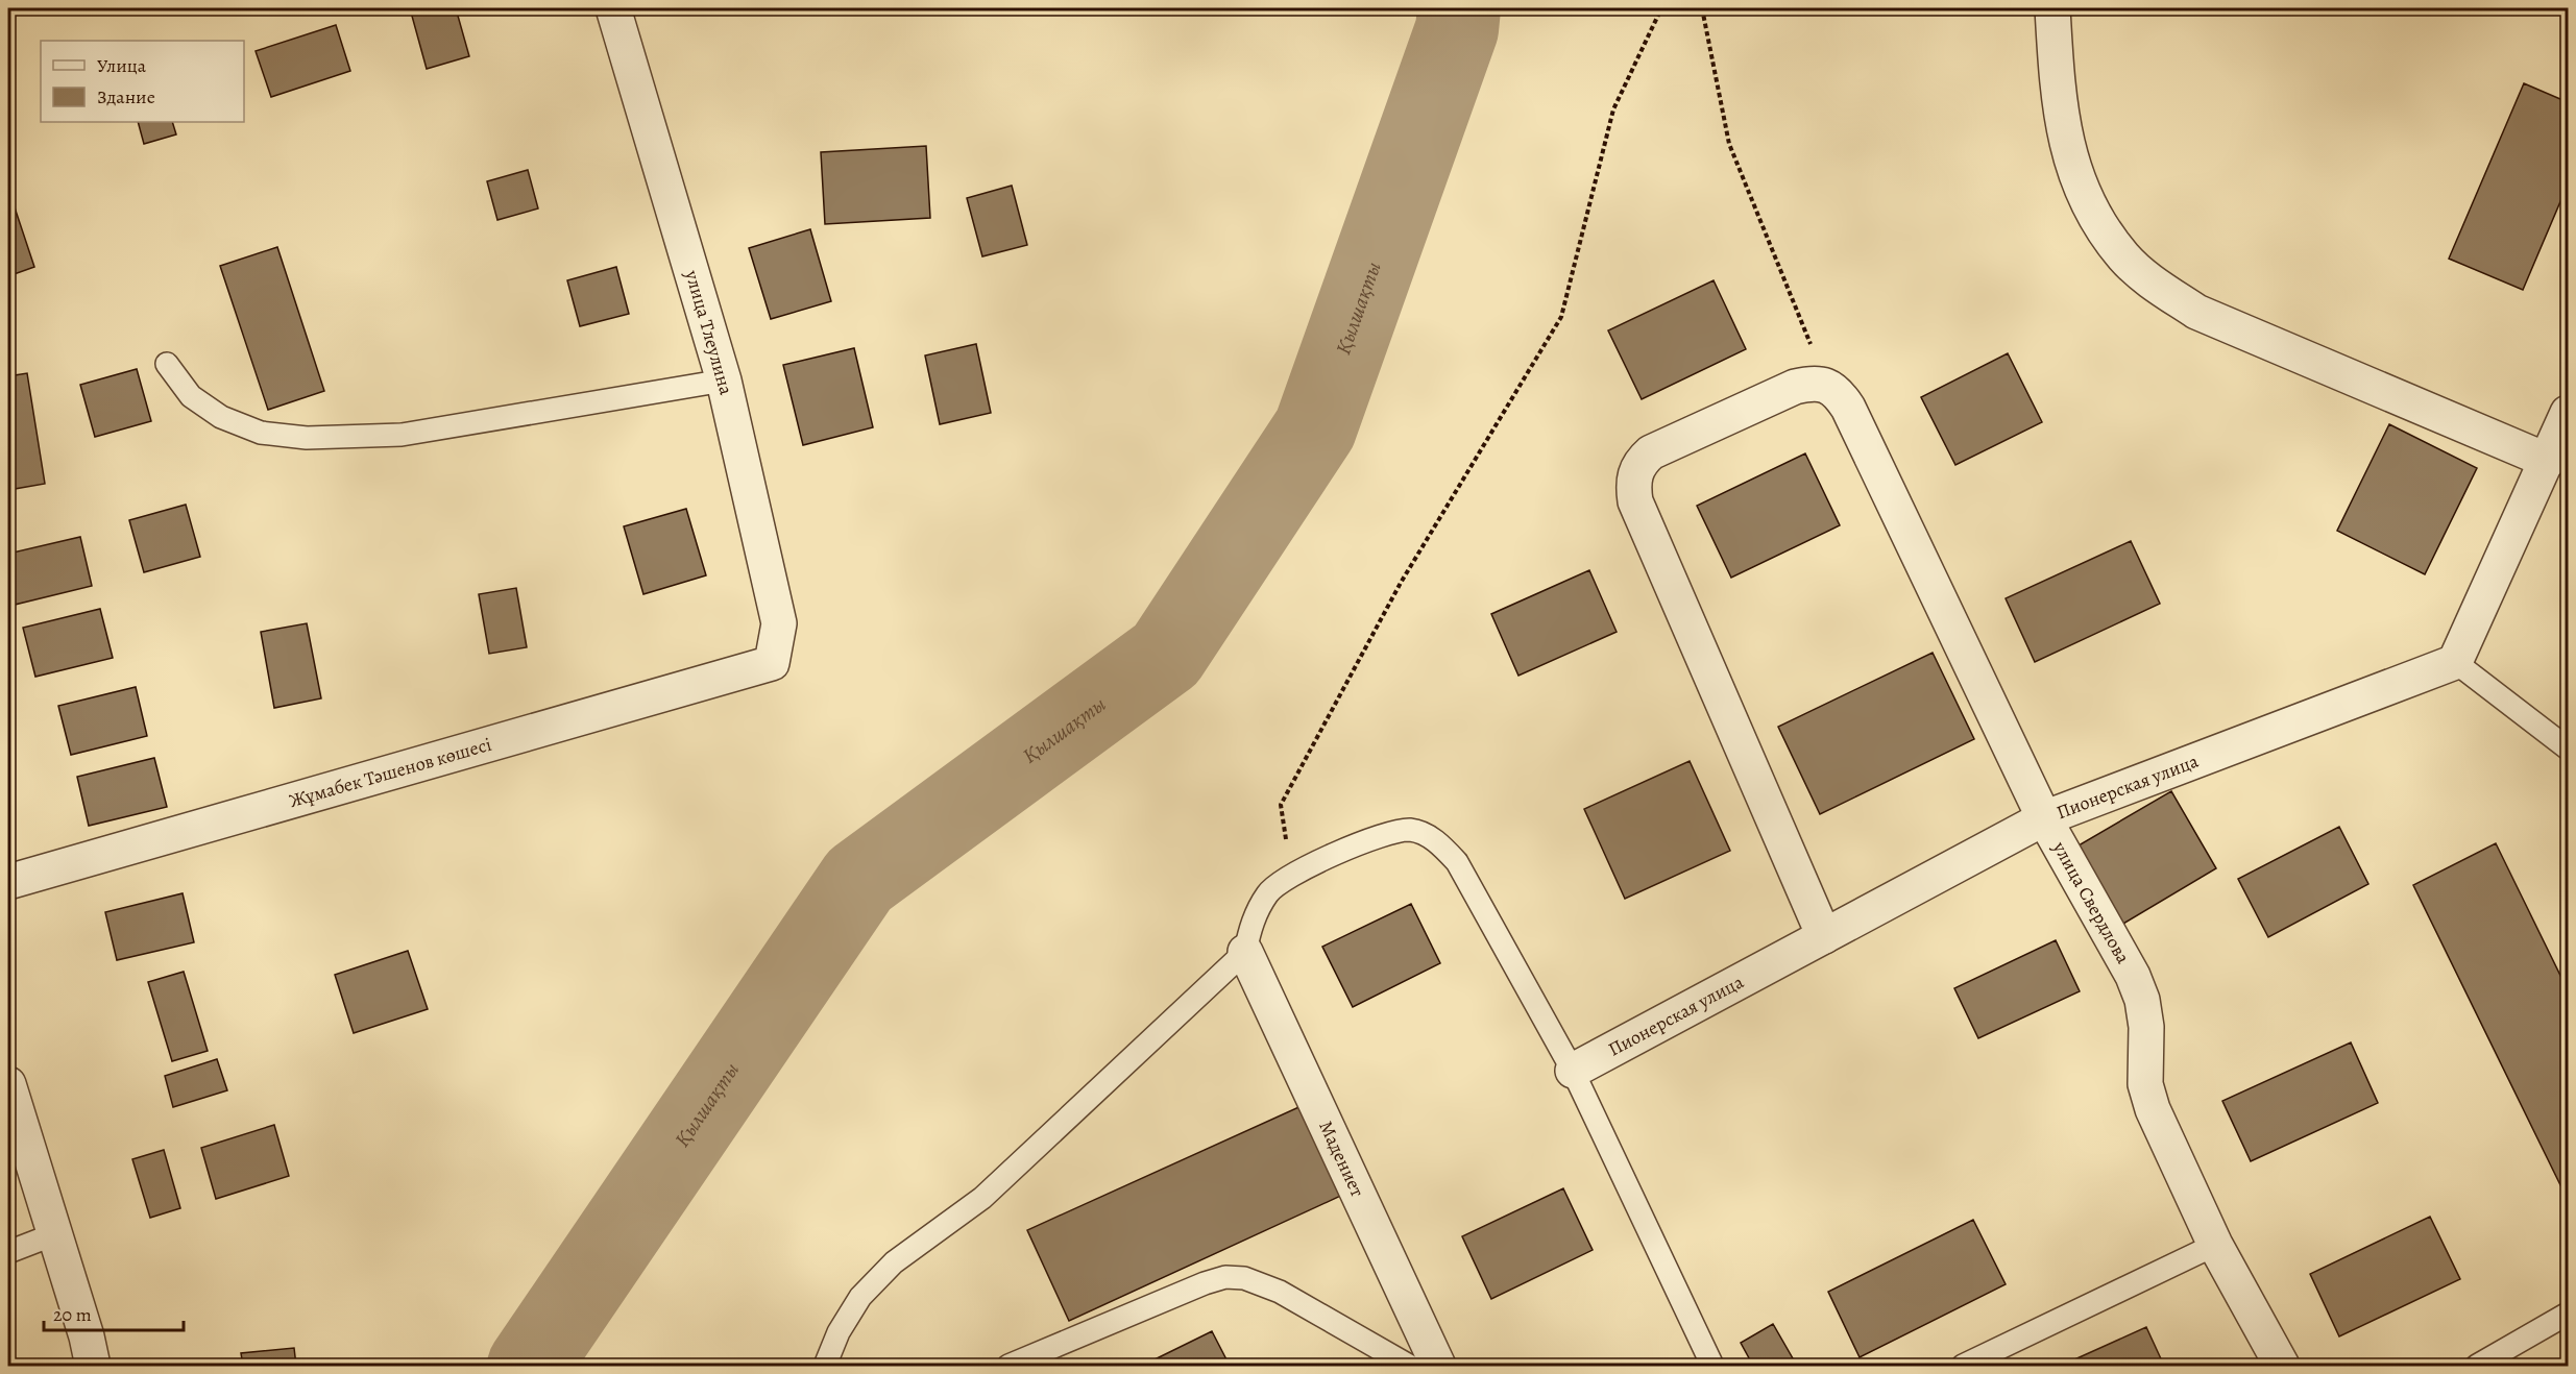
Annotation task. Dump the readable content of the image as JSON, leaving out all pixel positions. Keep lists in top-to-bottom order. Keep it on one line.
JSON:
{"streets":{"street":["улица Тлеулина","Жұмабек Тәшенов көшесі","Пионерская улица","улица Свердлова","Мадениет"]},"crossings":[["улица Тлеулина","Жұмабек Тәшенов көшесі"],["Пионерская улица","улица Свердлова"]],"water":["Қылшақты"],"legend":["Улица","Здание"],"scale_bar":"20 m"}
